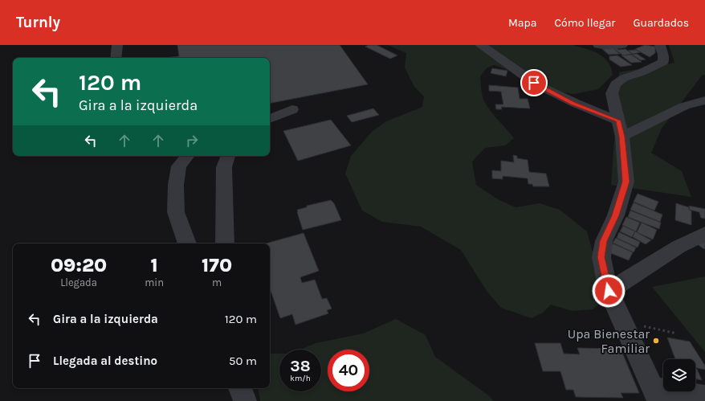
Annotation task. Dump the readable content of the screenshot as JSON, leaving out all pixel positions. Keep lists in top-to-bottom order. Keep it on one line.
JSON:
{"places":["Upa Bienestar Familiar"],"page":{"header":"Turnly","nav":["Mapa","Cómo llegar","Guardados"],"turn":["120 m","Gira a la izquierda"],"eta":["09:20","Llegada","1","min","170","m"],"list":[{"name":"Gira a la izquierda","value":"120 m"},{"name":"Llegada al destino","value":"50 m"}],"speed":"38 km/h","limit":"40"}}
